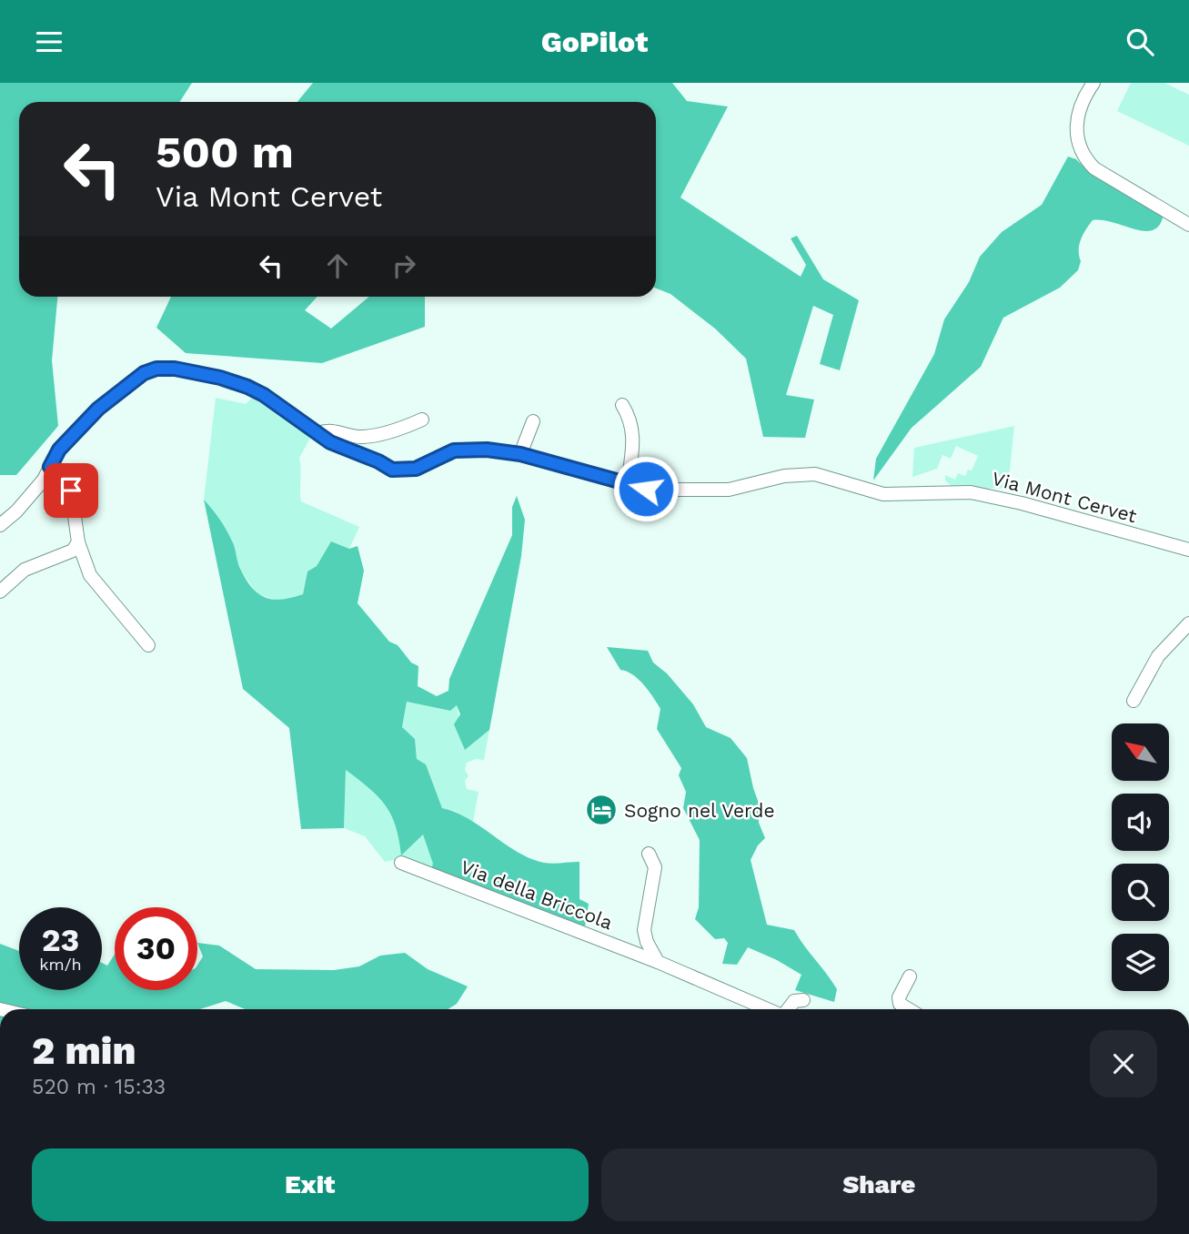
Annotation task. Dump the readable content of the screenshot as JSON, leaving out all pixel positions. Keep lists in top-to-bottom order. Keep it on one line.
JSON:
{"streets":{"street":["Via Mont Cervet","Via della Briccola"]},"places":{"hotel":["Sogno nel Verde"]},"north":"top left","page":{"header":"GoPilot","turn":["500 m","Via Mont Cervet"],"speed":"23 km/h","limit":"30","heading":["2 min","520 m · 15:33"],"buttons":["Exit","Share"]}}
